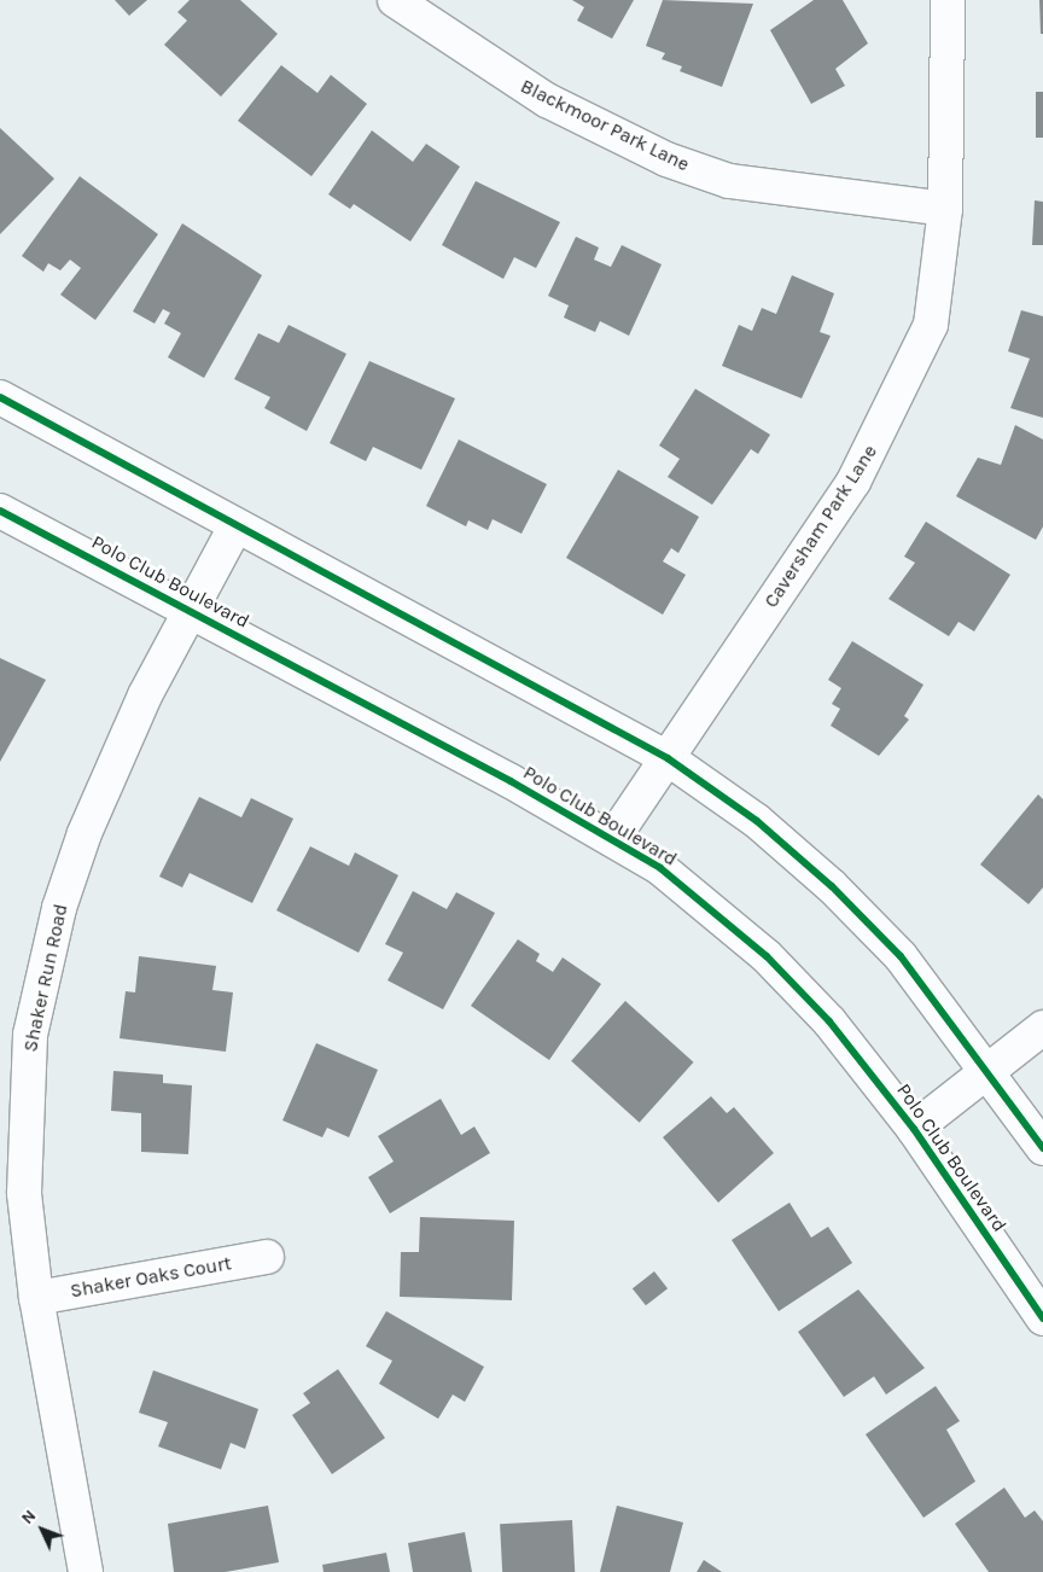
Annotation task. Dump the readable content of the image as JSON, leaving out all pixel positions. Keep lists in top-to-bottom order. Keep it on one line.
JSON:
{"streets":{"street":["Blackmoor Park Lane","Caversham Park Lane","Polo Club Boulevard","Shaker Run Road","Shaker Oaks Court"]},"crossings":[["Blackmoor Park Lane","Caversham Park Lane"],["Caversham Park Lane","Polo Club Boulevard"],["Polo Club Boulevard","Shaker Run Road"],["Shaker Run Road","Shaker Oaks Court"]],"north":"top left"}
